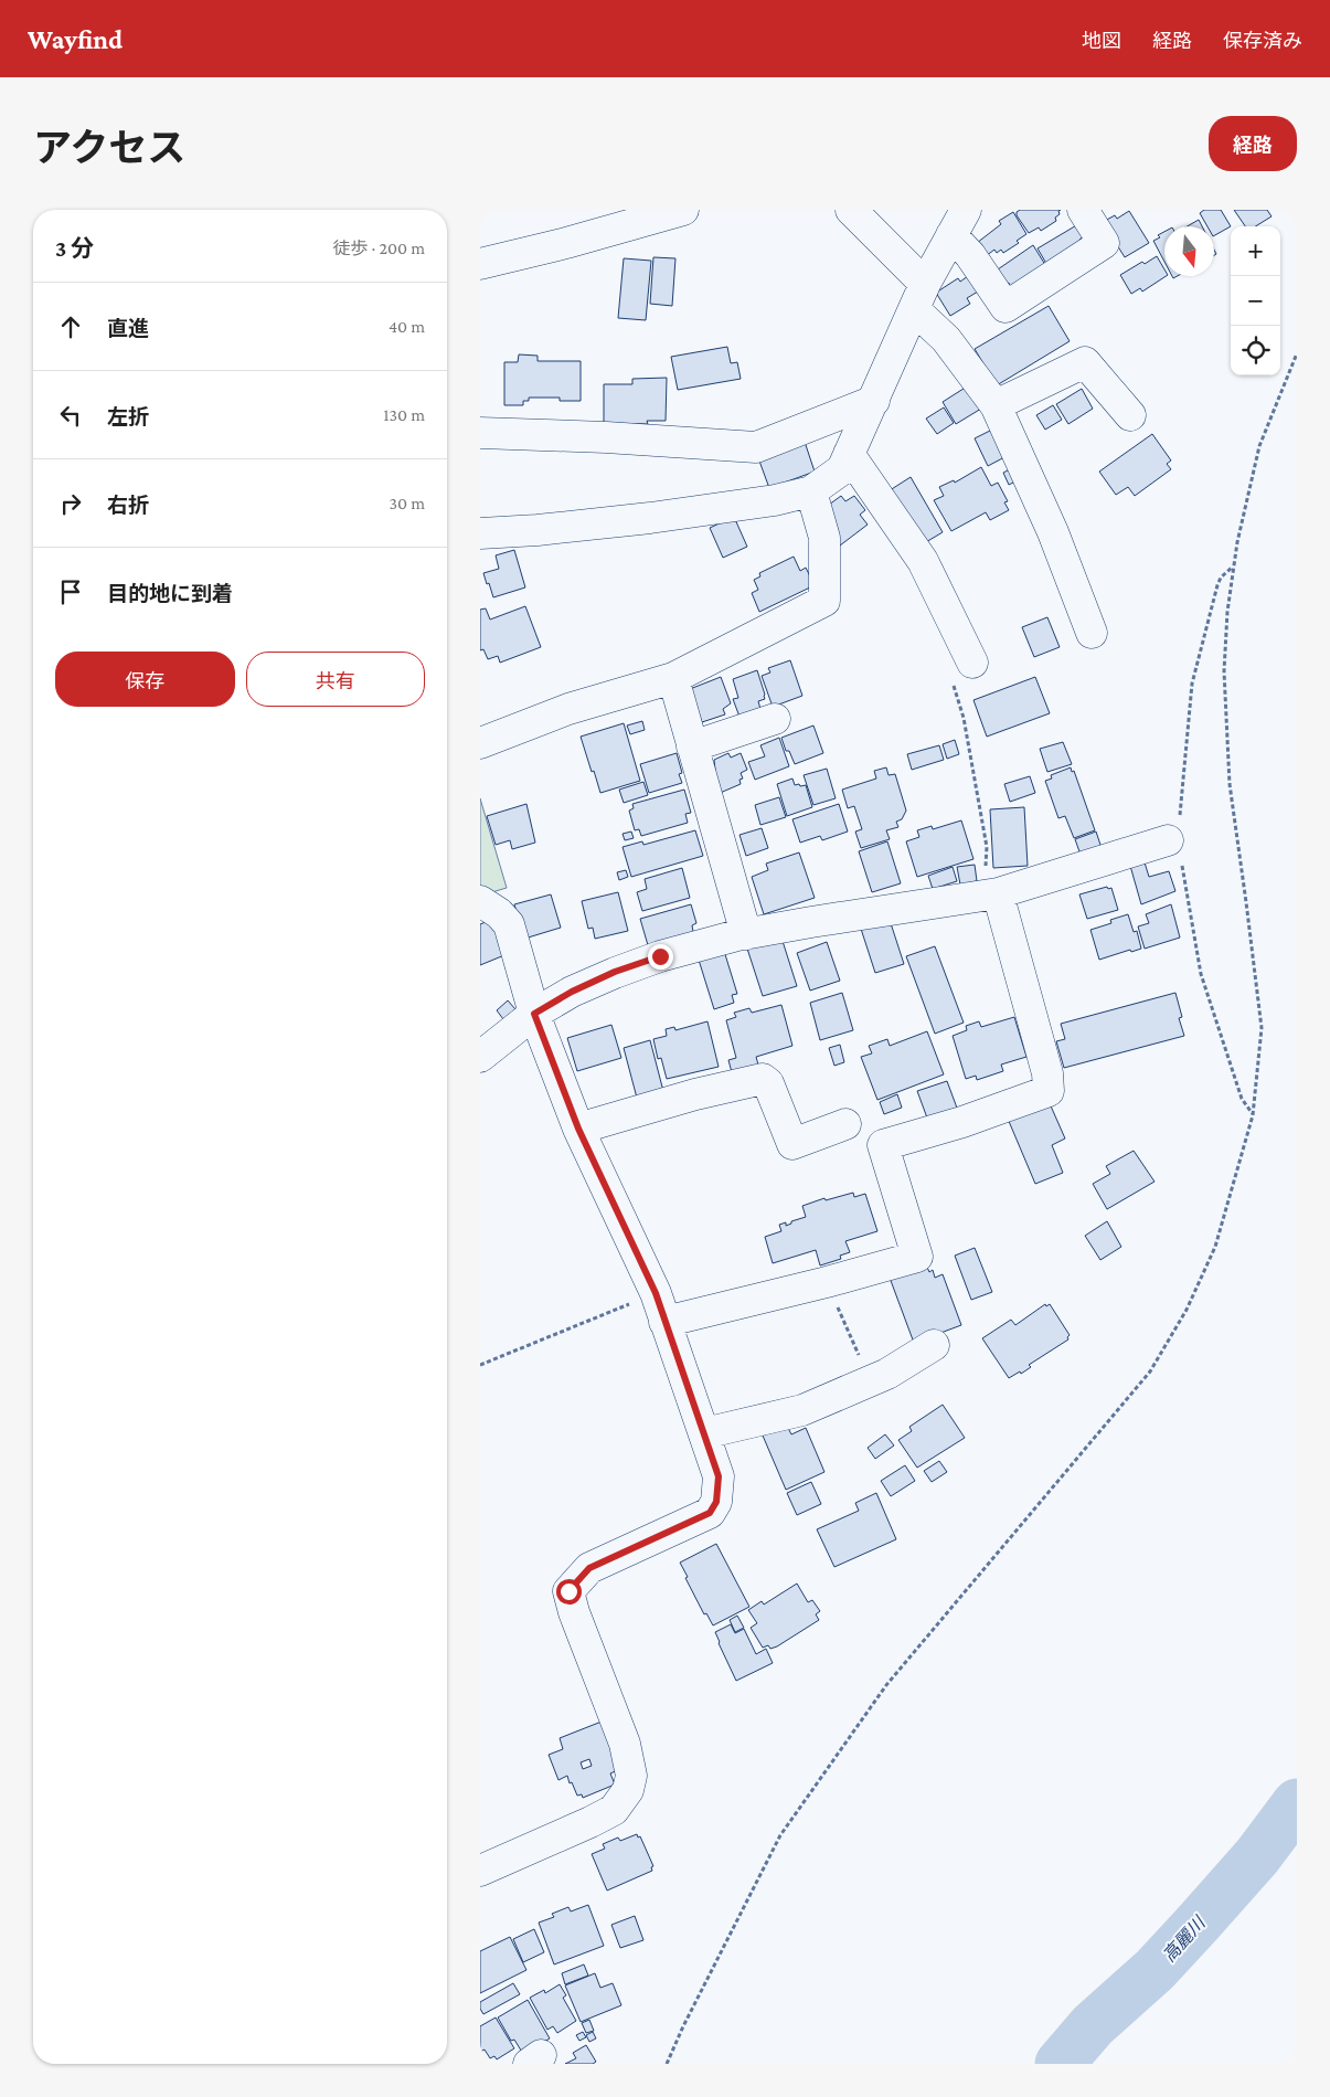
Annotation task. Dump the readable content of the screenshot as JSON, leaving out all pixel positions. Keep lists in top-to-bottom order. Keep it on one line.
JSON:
{"water":["高麗川"],"north":"bottom","page":{"header":"Wayfind","nav":["地図","経路","保存済み"],"title":"アクセス","buttons":["経路",["保存","共有"]],"heading":["3 分","徒歩 · 200 m"],"map_buttons":["+","−"],"list":[["直進","40 m"],["左折","130 m"],["右折","30 m"],"目的地に到着"]}}
